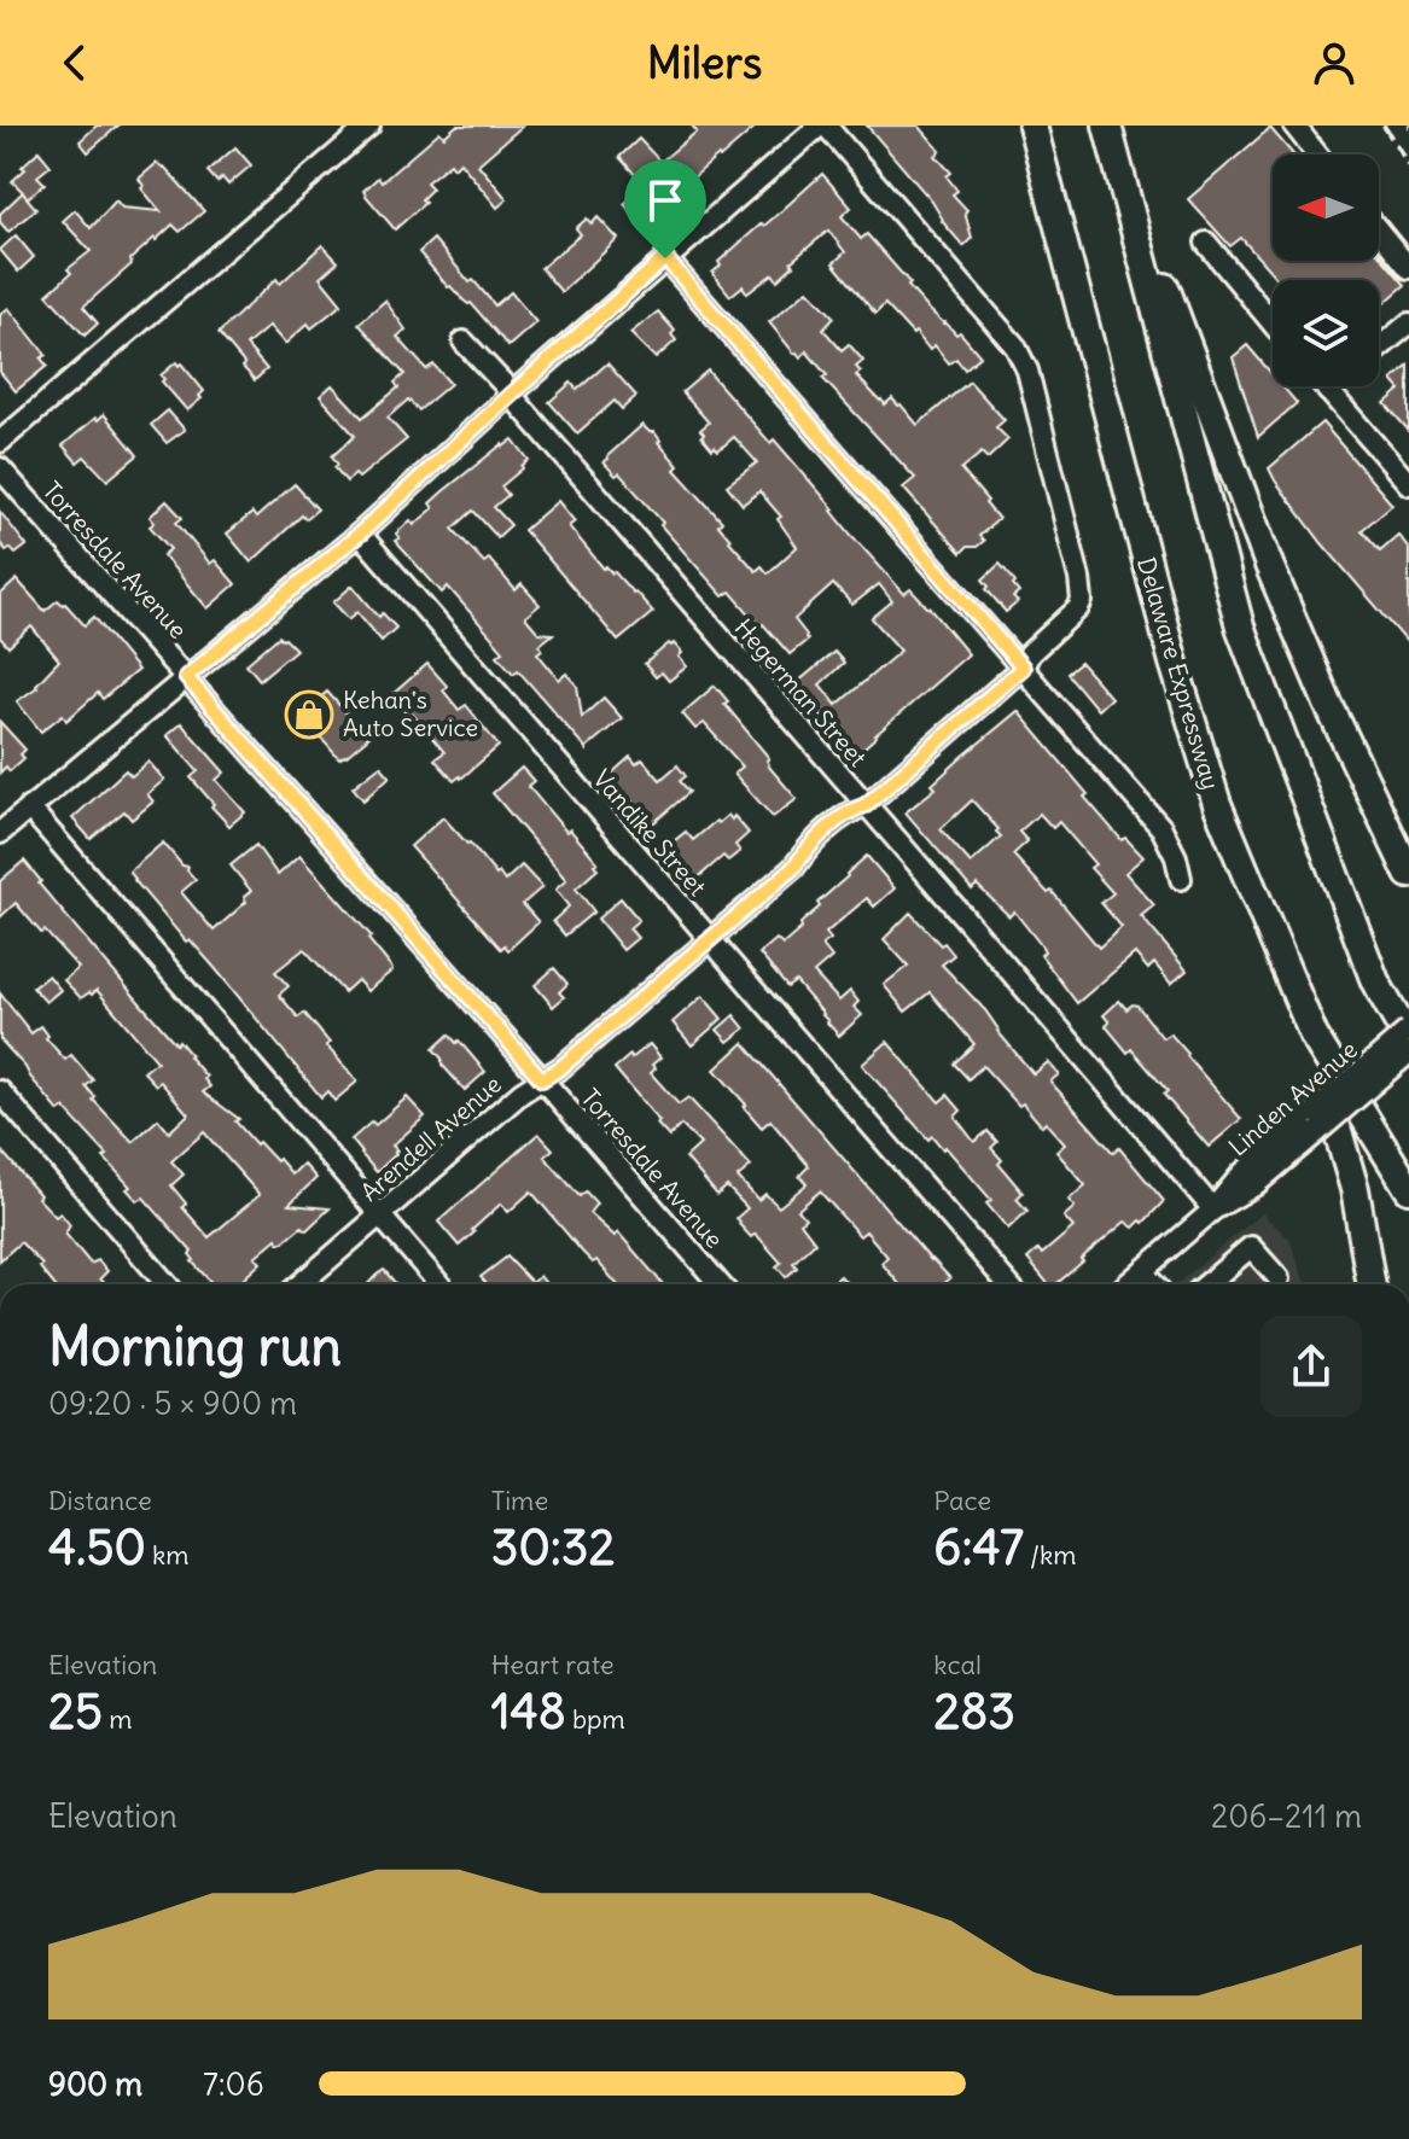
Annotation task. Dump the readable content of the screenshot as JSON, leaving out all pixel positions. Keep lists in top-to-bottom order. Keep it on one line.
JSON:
{"streets":{"highway":["Delaware Expressway"],"street":["Torresdale Avenue","Hegerman Street","Vandike Street","Linden Avenue","Arendell Avenue"]},"crossings":[["Torresdale Avenue","Arendell Avenue"],["Hegerman Street","Linden Avenue"],["Hegerman Street","Arendell Avenue"],["Vandike Street","Arendell Avenue"]],"places":{"shop":["Kehan's Auto Service"]},"north":"left","page":{"header":"Milers","heading":["Morning run","09:20 · 5 × 900 m"],"stats":[["Distance","4.50 km"],["Time","30:32"],["Pace","6:47 /km"],["Elevation","25 m"],["Heart rate","148 bpm"],["kcal","283"]],"chart":["Elevation","206–211 m"],"list":[{"name":"900 m","note":"7:06"}]}}
